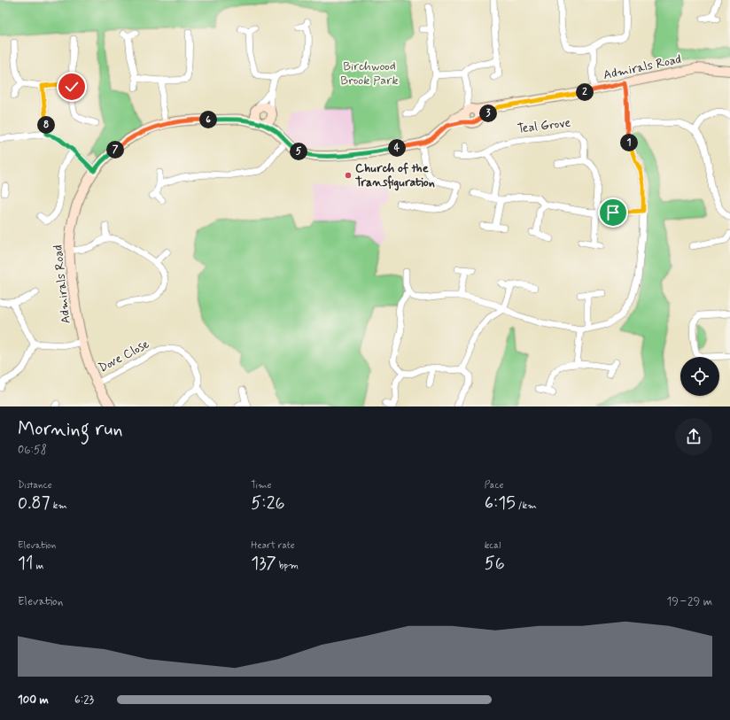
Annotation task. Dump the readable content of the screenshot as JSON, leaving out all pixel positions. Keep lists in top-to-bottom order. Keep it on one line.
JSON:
{"streets":{"street":["Admirals Road","Teal Grove","Dove Close"]},"crossings":[["Admirals Road","Dove Close"]],"parks":["Birchwood Brook Park"],"places":["Church of the Transfiguration"],"page":{"pins":["2","3","6","8","1","4","7","5"],"heading":["Morning run","06:58"],"stats":[["Distance","0.87 km"],["Time","5:26"],["Pace","6:15 /km"],["Elevation","11 m"],["Heart rate","137 bpm"],["kcal","56"]],"chart":["Elevation","19–29 m"],"list":[{"name":"100 m","note":"6:23"}]}}
